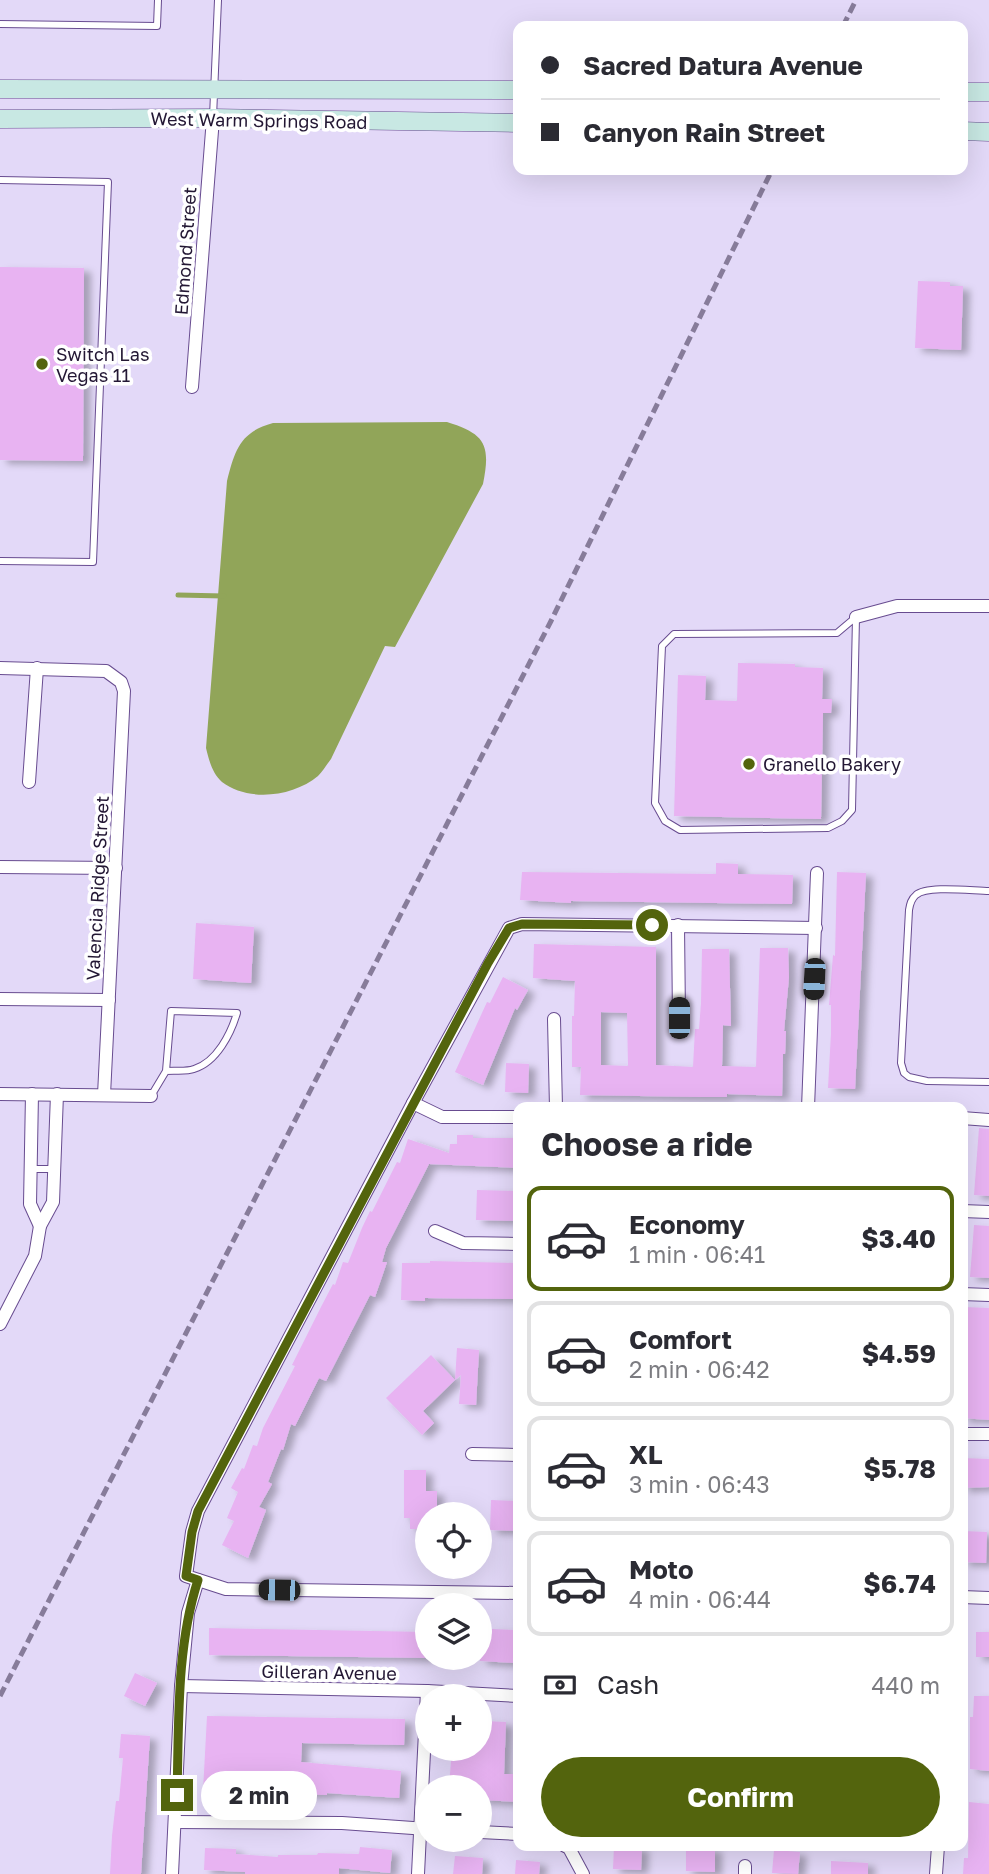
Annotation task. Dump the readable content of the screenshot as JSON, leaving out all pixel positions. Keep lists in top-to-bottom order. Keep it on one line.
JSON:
{"streets":{"main road":["West Warm Springs Road"],"street":["Edmond Street","Valencia Ridge Street","Gilleran Avenue"]},"crossings":[["West Warm Springs Road","Edmond Street"]],"places":["Switch Las Vegas 11","Granello Bakery"],"page":{"banner":["Sacred Datura Avenue","Canyon Rain Street"],"heading":"Choose a ride","list":[{"name":"Economy","note":"1 min · 06:41","value":"$3.40"},{"name":"Comfort","note":"2 min · 06:42","value":"$4.59"},{"name":"XL","note":"3 min · 06:43","value":"$5.78"},{"name":"Moto","note":"4 min · 06:44","value":"$6.74"}],"map_buttons":["+","−"],"pay":["Cash","440 m"],"buttons":"Confirm","bubble":"2 min"}}
